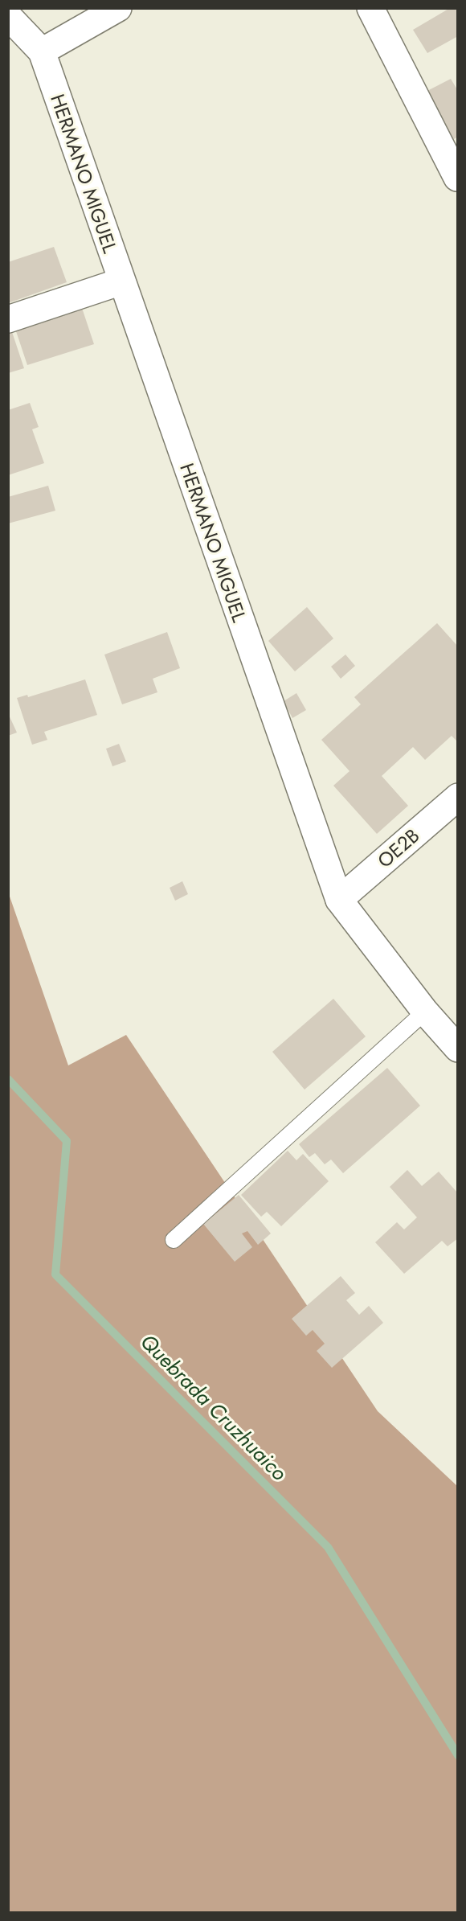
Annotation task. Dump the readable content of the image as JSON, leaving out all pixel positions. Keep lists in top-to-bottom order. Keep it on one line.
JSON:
{"streets":{"street":["HERMANO MIGUEL","OE2B"]},"crossings":[["HERMANO MIGUEL","OE2B"]],"water":["Quebrada Cruzhuaico"]}
